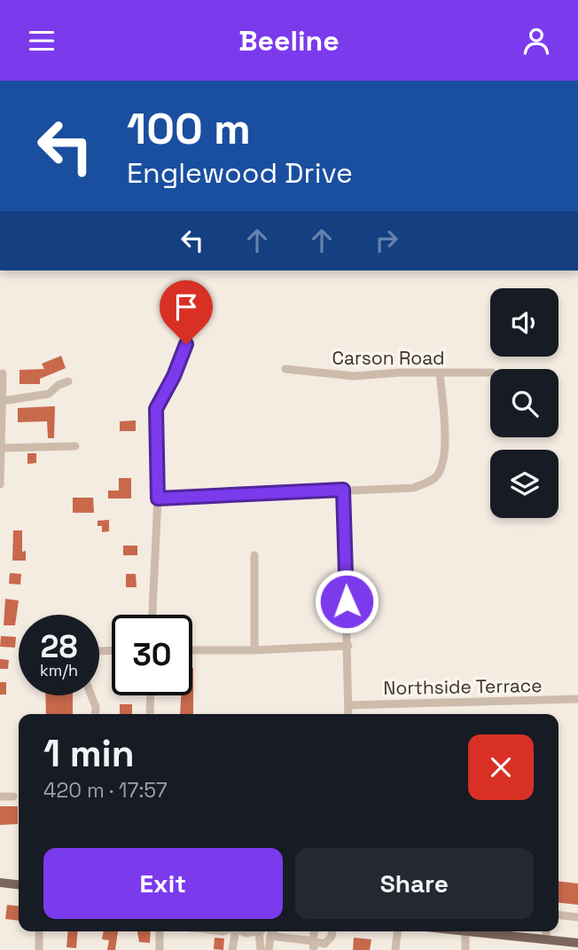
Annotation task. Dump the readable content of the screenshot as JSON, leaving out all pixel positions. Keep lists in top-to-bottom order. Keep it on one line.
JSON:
{"streets":{"street":["Carson Road","Northside Terrace"]},"page":{"header":"Beeline","turn":["100 m","Englewood Drive"],"speed":"28 km/h","limit":"30","heading":["1 min","420 m · 17:57"],"buttons":["Exit","Share"]}}
